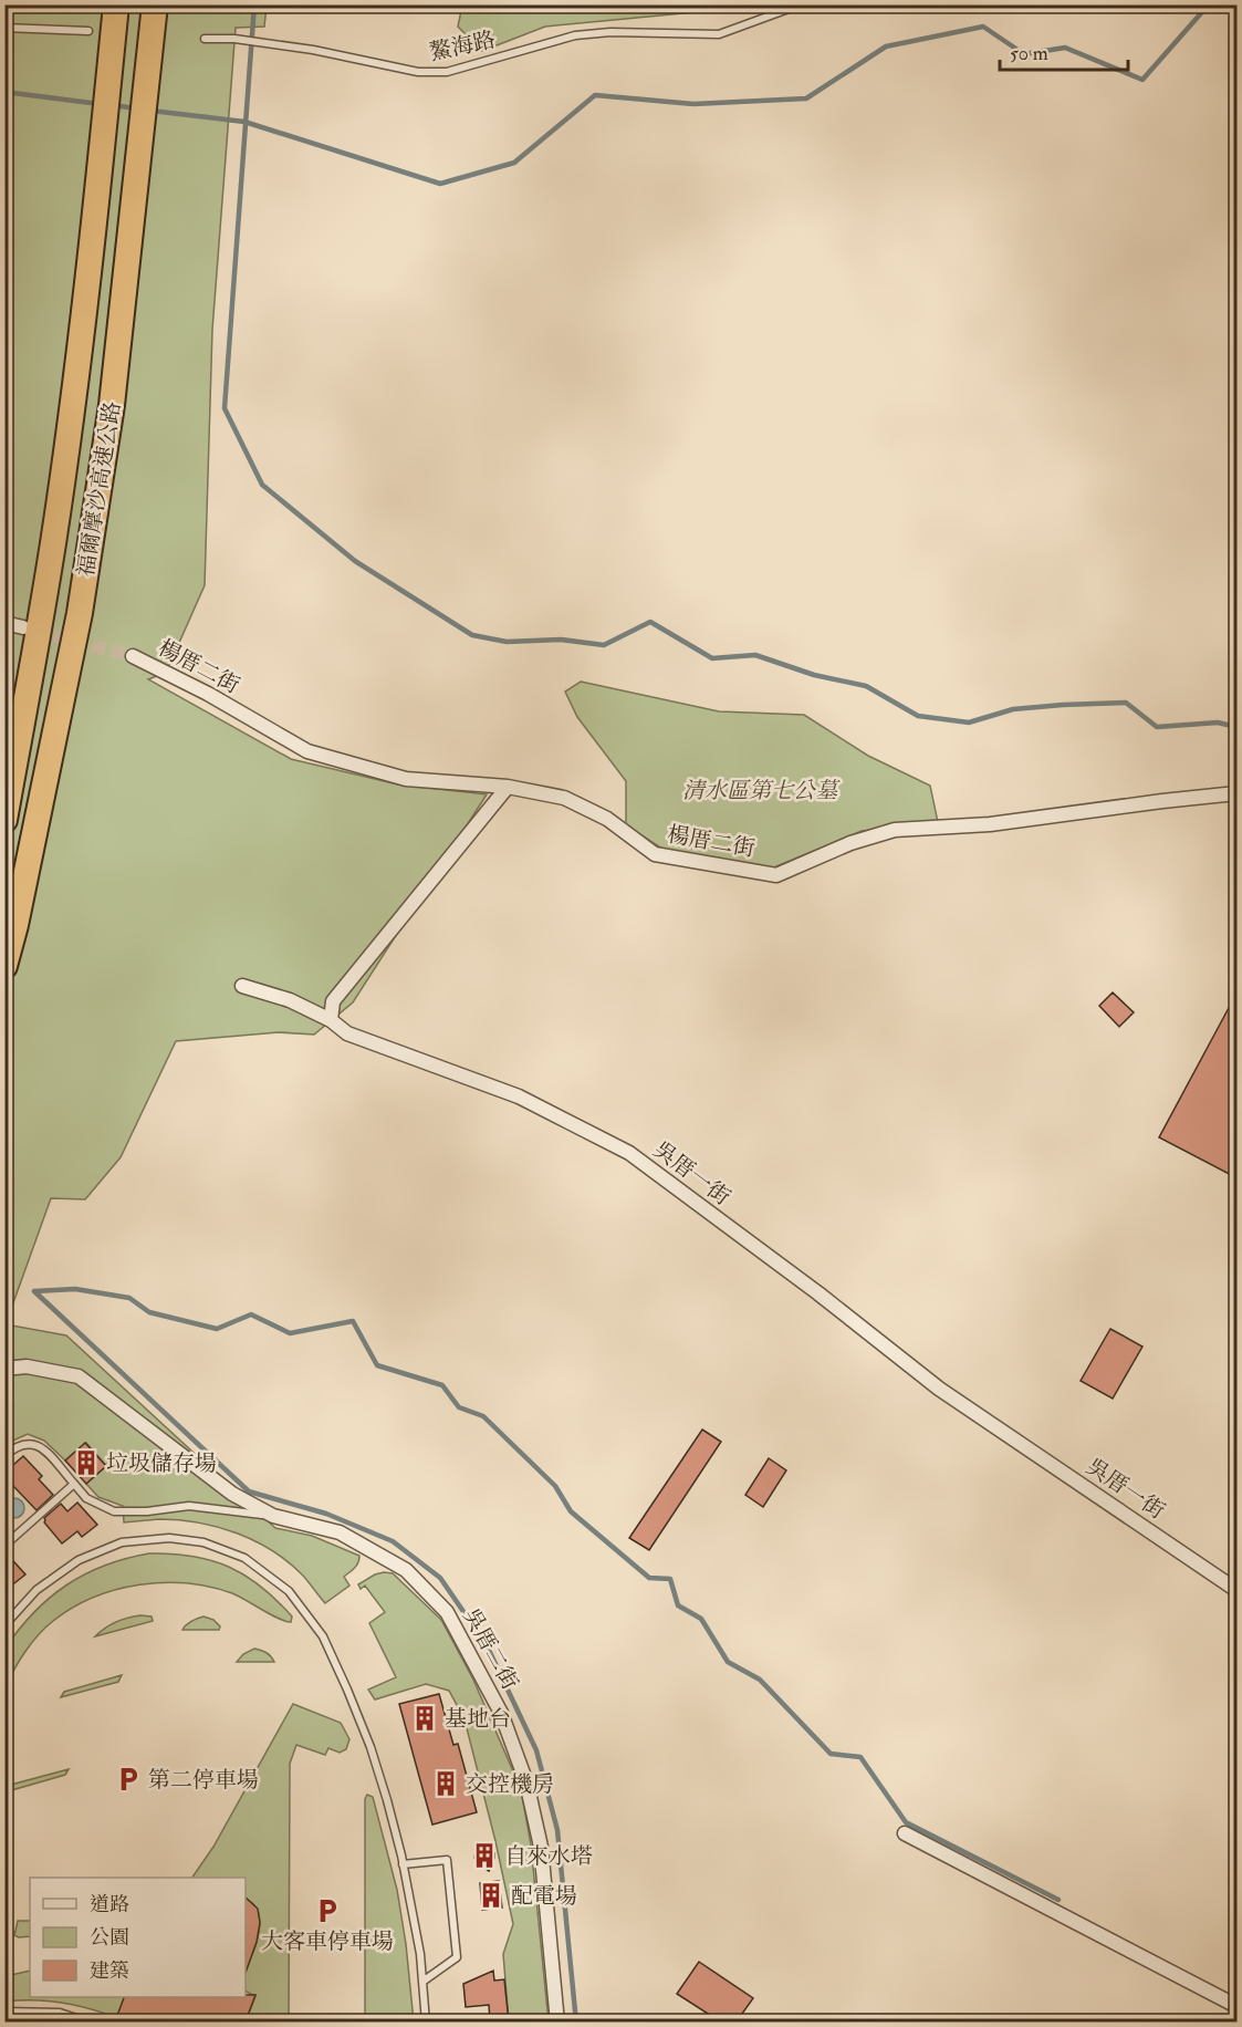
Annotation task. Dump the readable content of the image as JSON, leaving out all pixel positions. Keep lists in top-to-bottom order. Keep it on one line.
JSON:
{"streets":{"highway":["福爾摩沙高速公路"],"street":["楊厝二街","吳厝一街","吳厝二街"],"lane":["鰲海路"]},"parks":["清水區第七公墓"],"places":{"building":["垃圾儲存場","基地台","交控機房","自來水塔","配電場"],"parking":["第二停車場","大客車停車場"]},"legend":["道路","公園","建築"],"scale_bar":"50 m"}
